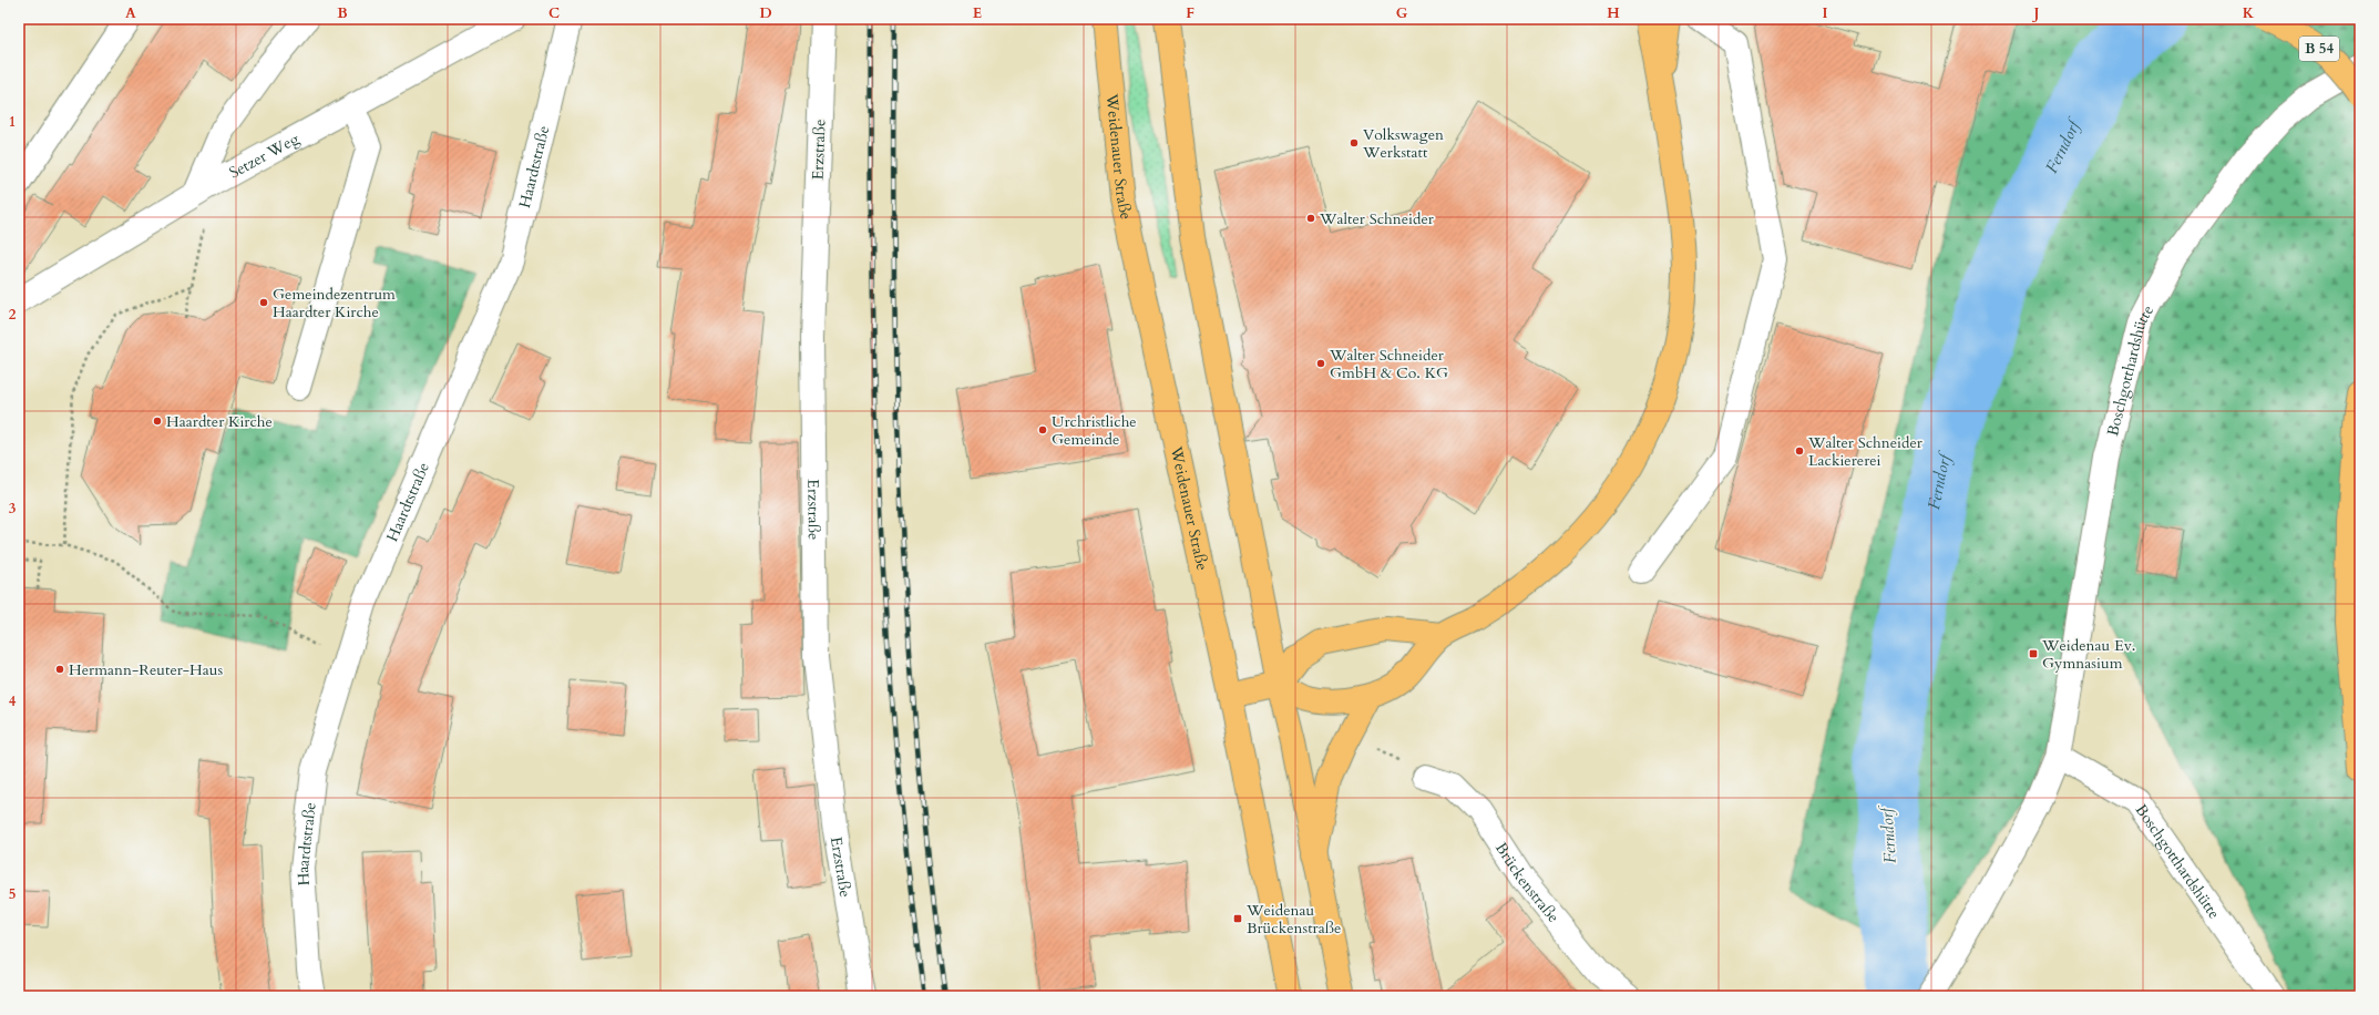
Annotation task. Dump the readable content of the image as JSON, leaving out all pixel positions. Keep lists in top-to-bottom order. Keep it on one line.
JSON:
{"streets":{"main road":["B 54","Weidenauer Straße"],"street":["Erzstraße","Setzer Weg","Haardtstraße","Boschgotthardshütte","Brückenstraße"]},"water":["Ferndorf"],"places":{"other":["Volkswagen Werkstatt","Walter Schneider","Gemeindezentrum Haardter Kirche","Walter Schneider GmbH & Co. KG","Haardter Kirche","Urchristliche Gemeinde","Walter Schneider Lackiererei","Hermann-Reuter-Haus"],"transit":["Weidenau Ev. Gymnasium","Weidenau Brückenstraße"]},"grid":{"columns":["A","B","C","D","E","F","G","H","I","J","K"],"rows":["1","2","3","4","5"]}}
